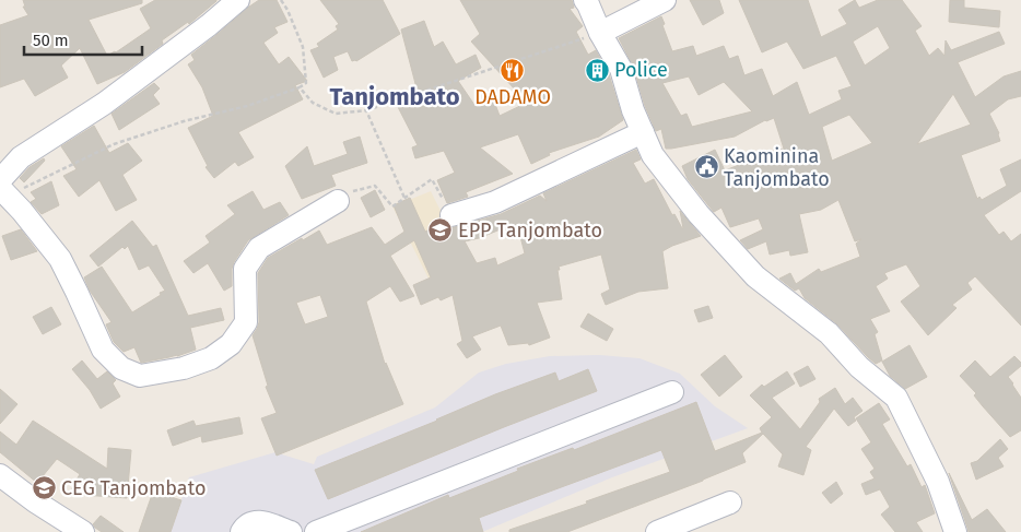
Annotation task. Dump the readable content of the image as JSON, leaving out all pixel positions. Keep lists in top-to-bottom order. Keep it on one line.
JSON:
{"districts":["Tanjombato"],"places":{"restaurant":["DADAMO"],"building":["Police"],"public building":["Kaominina Tanjombato"],"school or university":["EPP Tanjombato","CEG Tanjombato"]},"scale_bar":"50 m"}
